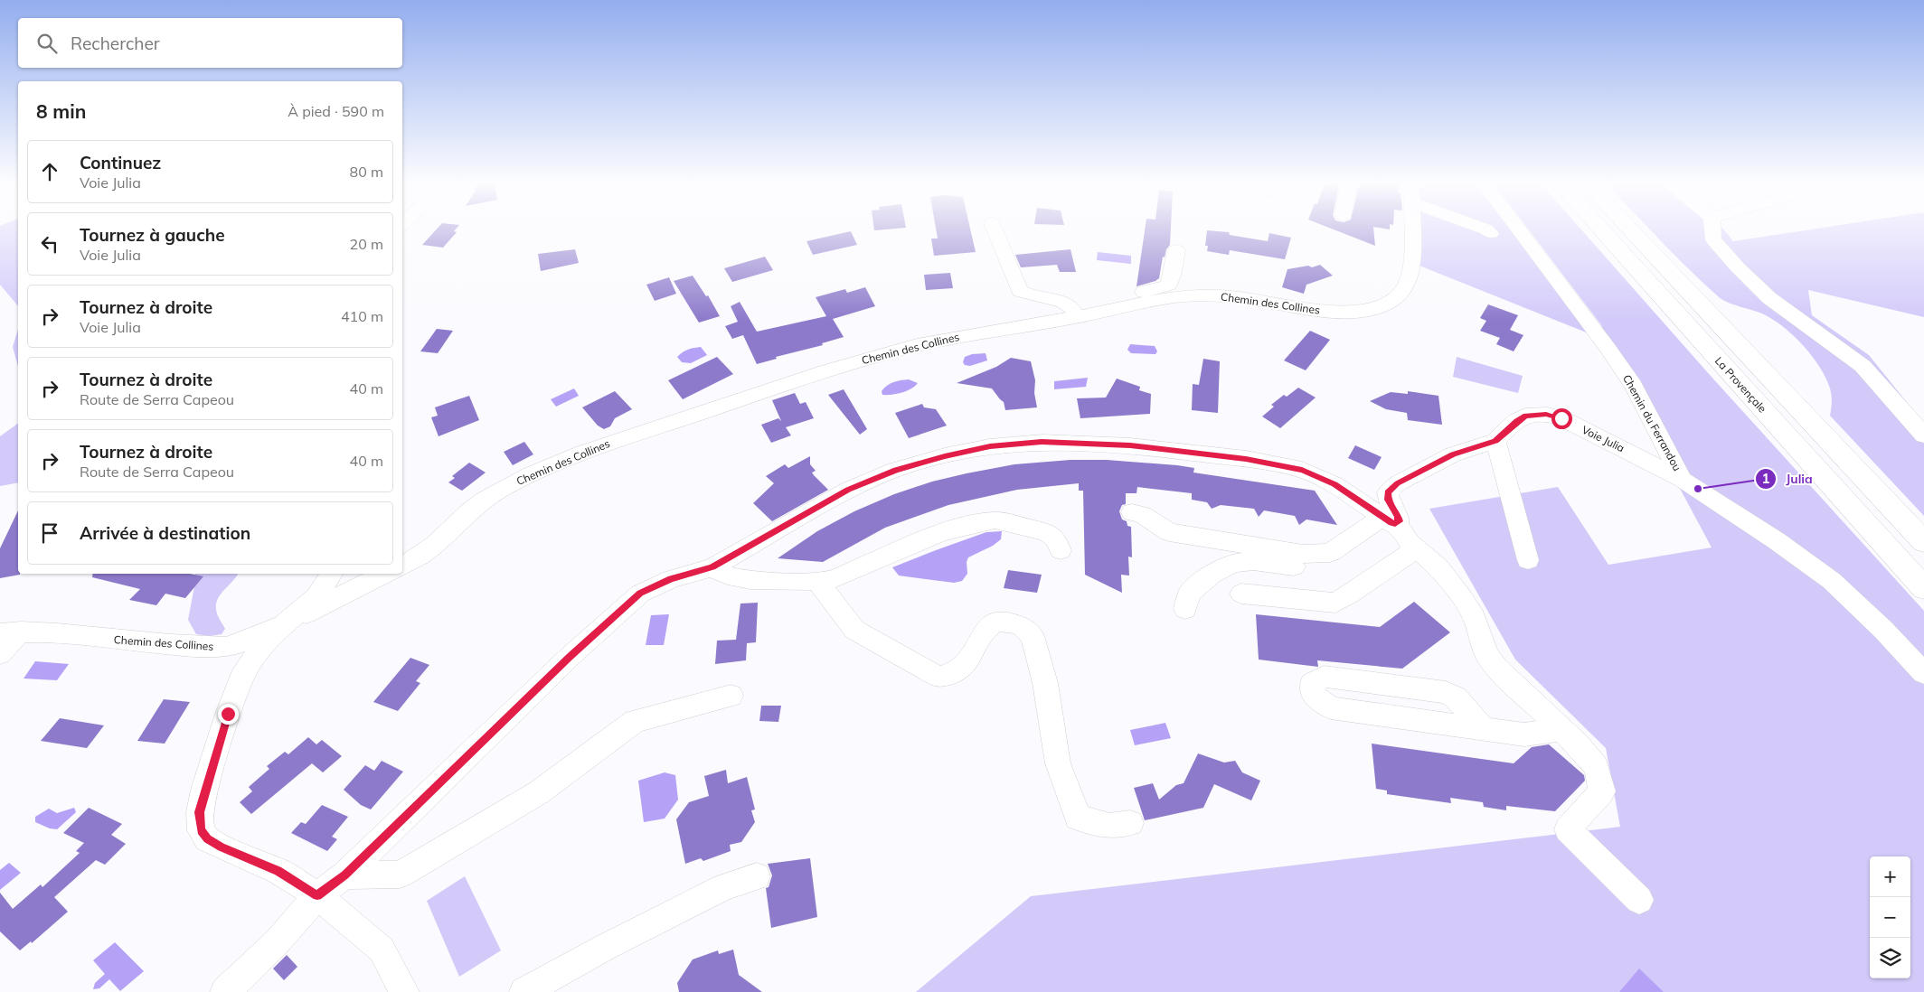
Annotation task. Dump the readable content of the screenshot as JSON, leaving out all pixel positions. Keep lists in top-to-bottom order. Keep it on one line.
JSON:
{"streets":{"highway":["La Provençale"],"street":["Chemin des Collines","Chemin du Ferrandou","Voie Julia"]},"crossings":[["Chemin du Ferrandou","Voie Julia"]],"places":["Julia"],"page":{"search":"Rechercher","heading":["8 min","À pied · 590 m"],"list":[["Continuez","Voie Julia","80 m"],["Tournez à gauche","Voie Julia","20 m"],["Tournez à droite","Voie Julia","410 m"],["Tournez à droite","Route de Serra Capeou","40 m"],["Tournez à droite","Route de Serra Capeou","40 m"],"Arrivée à destination"],"map_buttons":["+","−"]}}
